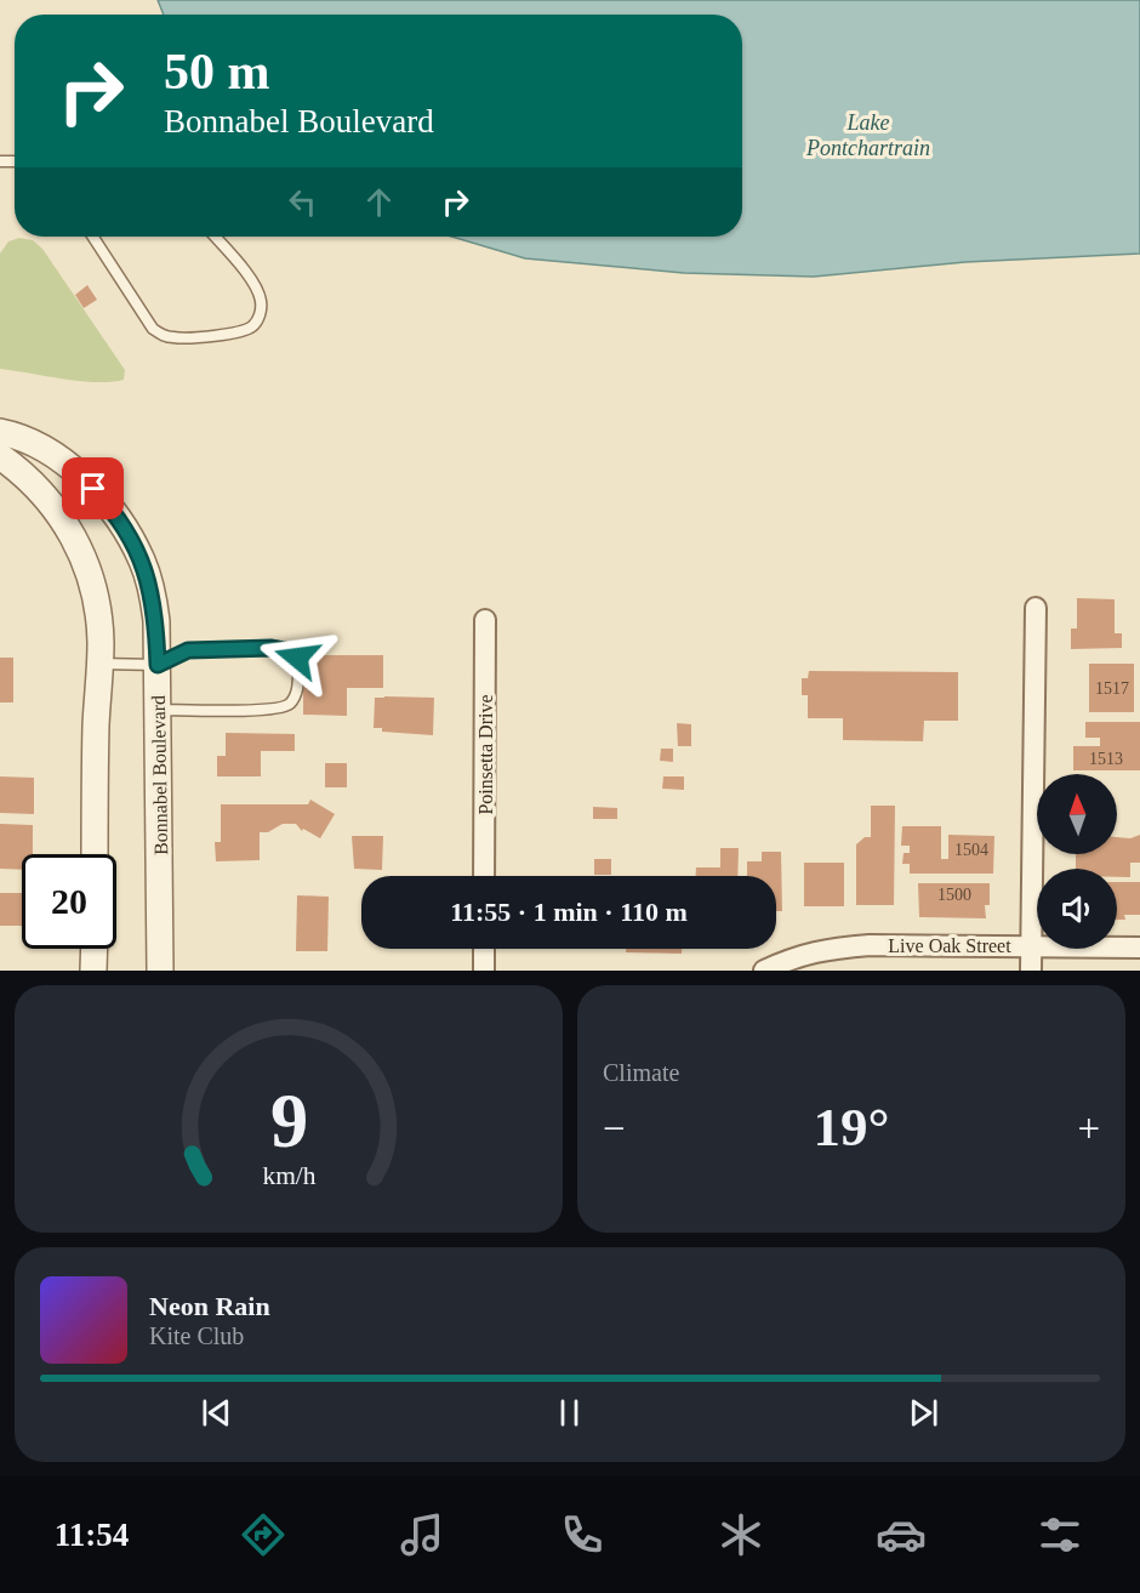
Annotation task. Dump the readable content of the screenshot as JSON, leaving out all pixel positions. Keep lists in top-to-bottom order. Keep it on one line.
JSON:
{"streets":{"street":["Poinsetta Drive","Bonnabel Boulevard","Live Oak Street"]},"water":["Lake Pontchartrain"],"house_numbers":["1517","1513","1504","1500"],"north":"top","page":{"turn":["50 m","Bonnabel Boulevard"],"limit":"20","trip":"11:55 · 1 min · 110 m","tile":"Climate","heat":["−","19°","+"],"song":["Neon Rain","Kite Club"],"tabs":"11:54","gauge":["9","km/h"]}}
